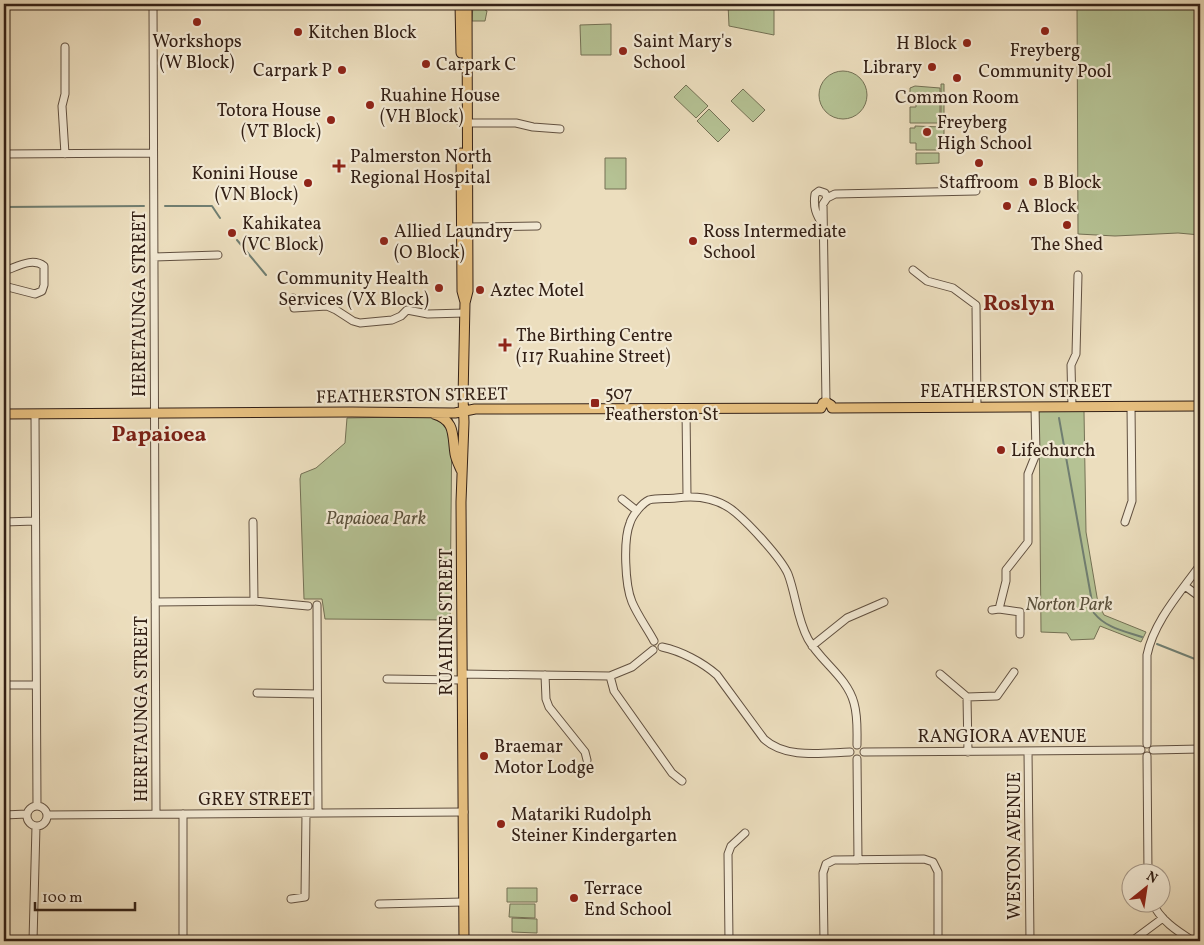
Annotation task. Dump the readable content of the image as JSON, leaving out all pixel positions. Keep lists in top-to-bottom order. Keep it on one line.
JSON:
{"streets":{"main road":["FEATHERSTON STREET","RUAHINE STREET"],"street":["HERETAUNGA STREET","RANGIORA AVENUE","GREY STREET","WESTON AVENUE"]},"crossings":[["HERETAUNGA STREET","FEATHERSTON STREET"],["HERETAUNGA STREET","GREY STREET"],["FEATHERSTON STREET","RUAHINE STREET"],["RUAHINE STREET","GREY STREET"],["RANGIORA AVENUE","WESTON AVENUE"]],"districts":["Roslyn","Papaioea"],"parks":["Papaioea Park","Norton Park"],"places":{"other":["Workshops (W Block)","Freyberg Community Pool","Kitchen Block","H Block","Saint Mary's School","Carpark C","Library","Carpark P","Common Room","Ruahine House (VH Block)","Totora House (VT Block)","Freyberg High School","Staffroom","B Block","Konini House (VN Block)","A Block","The Shed","Kahikatea (VC Block)","Allied Laundry (O Block)","Ross Intermediate School","Community Health Services (VX Block)","Aztec Motel","Lifechurch","Braemar Motor Lodge","Matariki Rudolph Steiner Kindergarten","Terrace End School"],"health":["Palmerston North Regional Hospital","The Birthing Centre (117 Ruahine Street)"],"transit":["507 Featherston St"]},"scale_bar":"100 m","north":"top right"}
